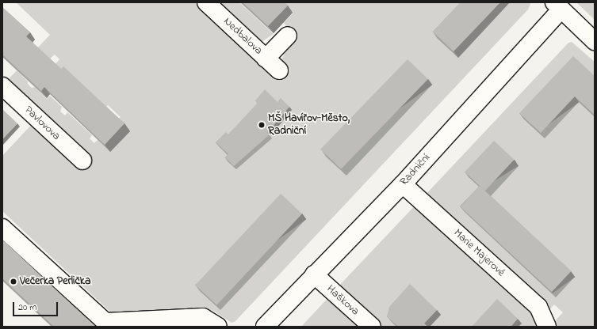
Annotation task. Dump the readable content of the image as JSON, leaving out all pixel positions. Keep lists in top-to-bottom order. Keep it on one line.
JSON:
{"streets":{"street":["Nedbalova","Pavlovova","Radniční","Marie Majerové","Haškova"]},"crossings":[["Radniční","Marie Majerové"],["Radniční","Haškova"]],"places":["MŠ Havířov-Město, Radniční","Večerka Perlička"],"scale_bar":"20 m"}
